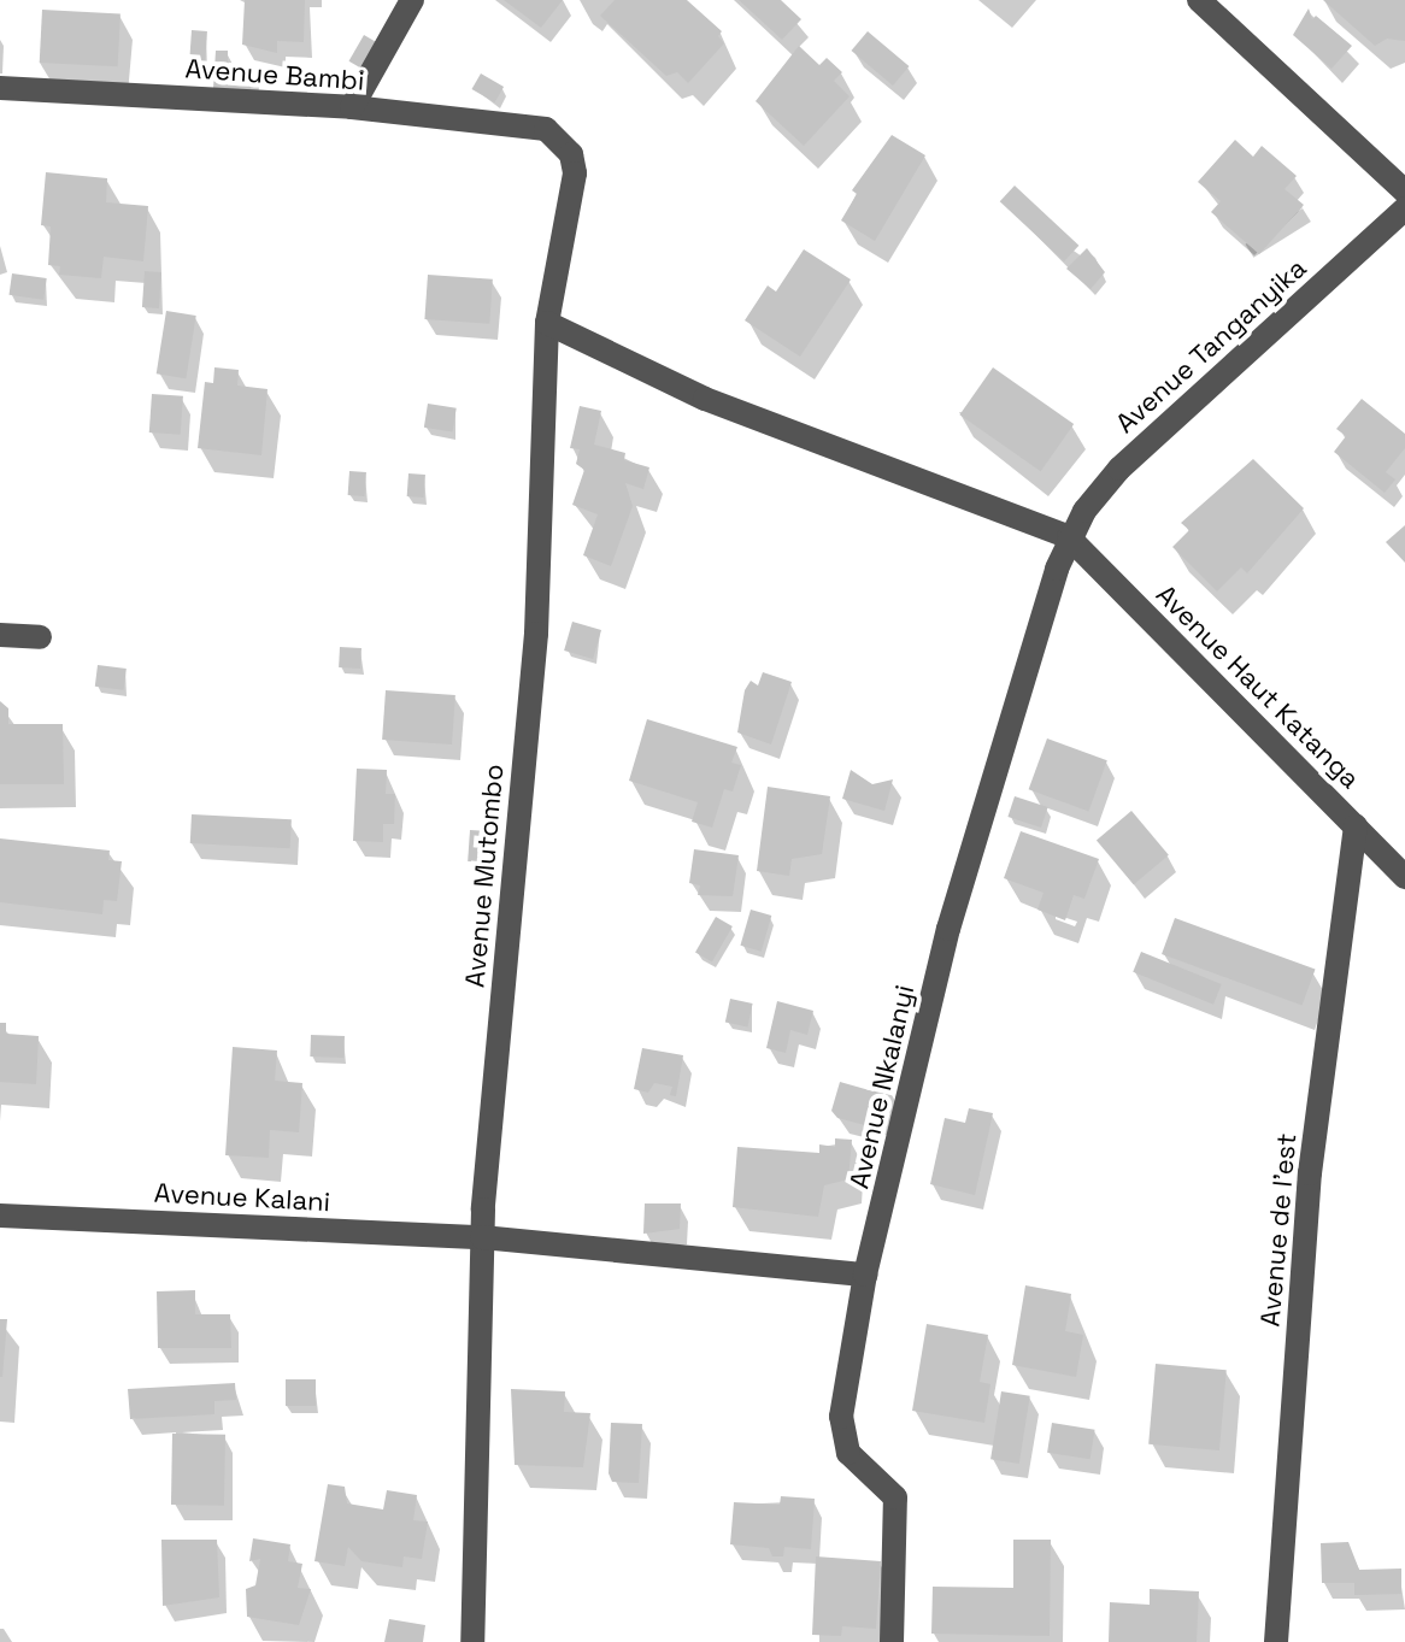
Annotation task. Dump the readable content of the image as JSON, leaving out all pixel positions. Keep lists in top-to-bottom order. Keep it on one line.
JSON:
{"streets":{"street":["Avenue Bambi","Avenue Tanganyika","Avenue Haut Katanga","Avenue Mutombo","Avenue Nkalanyi","Avenue Kalani","Avenue de l'est"]},"crossings":[["Avenue Bambi","Avenue Mutombo"],["Avenue Tanganyika","Avenue Haut Katanga"],["Avenue Tanganyika","Avenue Nkalanyi"],["Avenue Haut Katanga","Avenue Nkalanyi"],["Avenue Haut Katanga","Avenue de l'est"],["Avenue Mutombo","Avenue Kalani"],["Avenue Nkalanyi","Avenue Kalani"]]}
